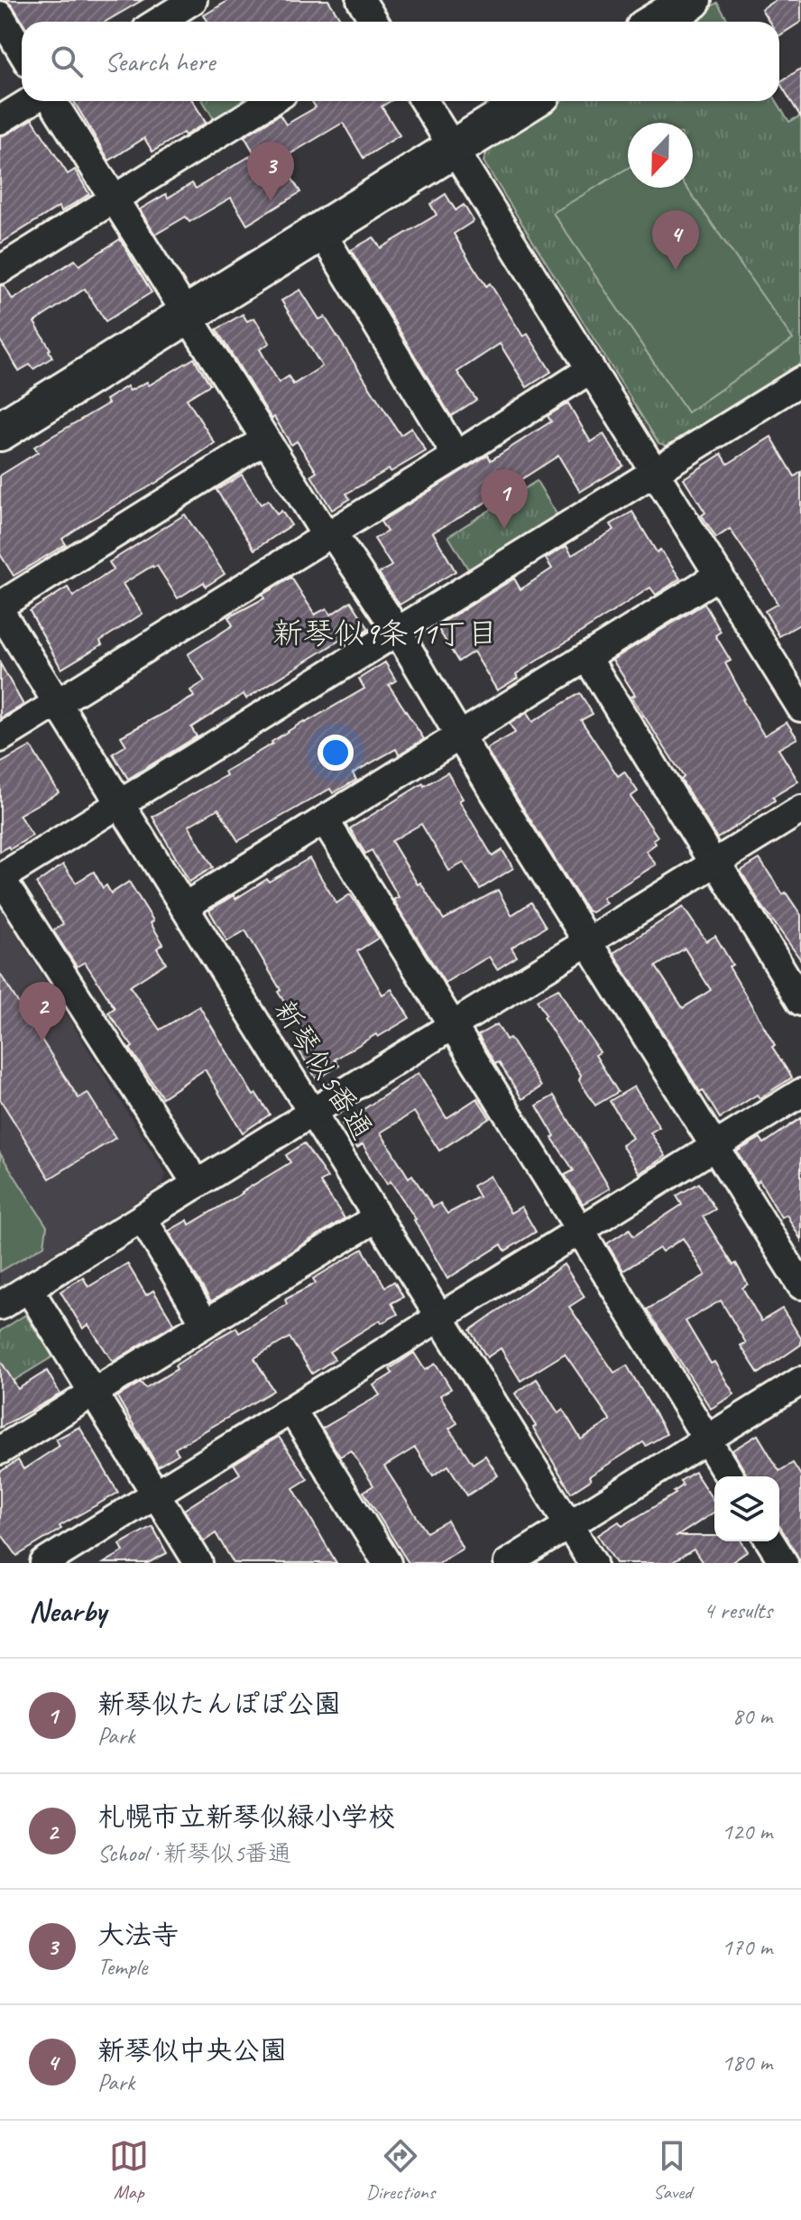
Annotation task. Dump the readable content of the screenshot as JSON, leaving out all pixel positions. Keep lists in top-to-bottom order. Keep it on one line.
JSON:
{"streets":{"street":["新琴似5番通"]},"districts":["新琴似9条11丁目"],"north":"bottom","page":{"search":"Search here","pins":["3","4","1","2"],"heading":["Nearby","4 results"],"list":[{"mark":"1","name":"新琴似たんぽぽ公園","note":"Park","value":"80 m"},{"mark":"2","name":"札幌市立新琴似緑小学校","note":"School · 新琴似5番通","value":"120 m"},{"mark":"3","name":"大法寺","note":"Temple","value":"170 m"},{"mark":"4","name":"新琴似中央公園","note":"Park","value":"180 m"}],"nav":["Map","Directions","Saved"]}}
